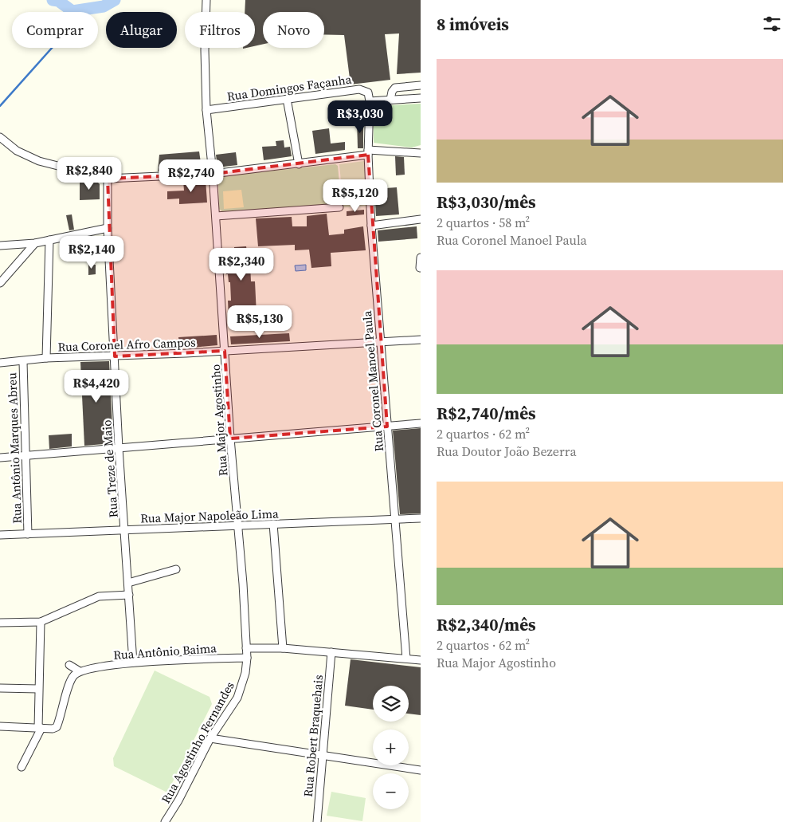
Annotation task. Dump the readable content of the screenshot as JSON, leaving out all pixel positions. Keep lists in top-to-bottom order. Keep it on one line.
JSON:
{"streets":{"street":["Rua Domingos Façanha","Rua Coronel Afro Campos","Rua Coronel Manoel Paula","Rua Major Agostinho","Rua Antônio Marques Abreu","Rua Treze de Maio","Rua Major Napoleão Lima","Rua Antônio Baima","Rua Robert Braquehais","Rua Agostinho Fernandes"]},"crossings":[["Rua Domingos Façanha","Rua Coronel Manoel Paula"],["Rua Domingos Façanha","Rua Major Agostinho"],["Rua Coronel Afro Campos","Rua Coronel Manoel Paula"],["Rua Coronel Afro Campos","Rua Major Agostinho"],["Rua Coronel Afro Campos","Rua Antônio Marques Abreu"],["Rua Coronel Afro Campos","Rua Treze de Maio"],["Rua Coronel Manoel Paula","Rua Major Napoleão Lima"],["Rua Major Agostinho","Rua Major Napoleão Lima"],["Rua Major Agostinho","Rua Agostinho Fernandes"],["Rua Antônio Marques Abreu","Rua Major Napoleão Lima"],["Rua Treze de Maio","Rua Major Napoleão Lima"],["Rua Treze de Maio","Rua Antônio Baima"],["Rua Antônio Baima","Rua Agostinho Fernandes"]],"page":{"heading":"8 imóveis","chip":["Comprar","Alugar","Filtros","Novo"],"list":[{"name":"R$3,030/mês","note":"2 quartos · 58 m² · Rua Coronel Manoel Paula"},{"name":"R$2,740/mês","note":"2 quartos · 62 m² · Rua Doutor João Bezerra"},{"name":"R$2,340/mês","note":"2 quartos · 62 m² · Rua Major Agostinho"}],"price":["R$3,030","R$2,840","R$2,740","R$5,120","R$2,140","R$2,340","R$5,130","R$4,420"],"map_buttons":["+","−"]}}
